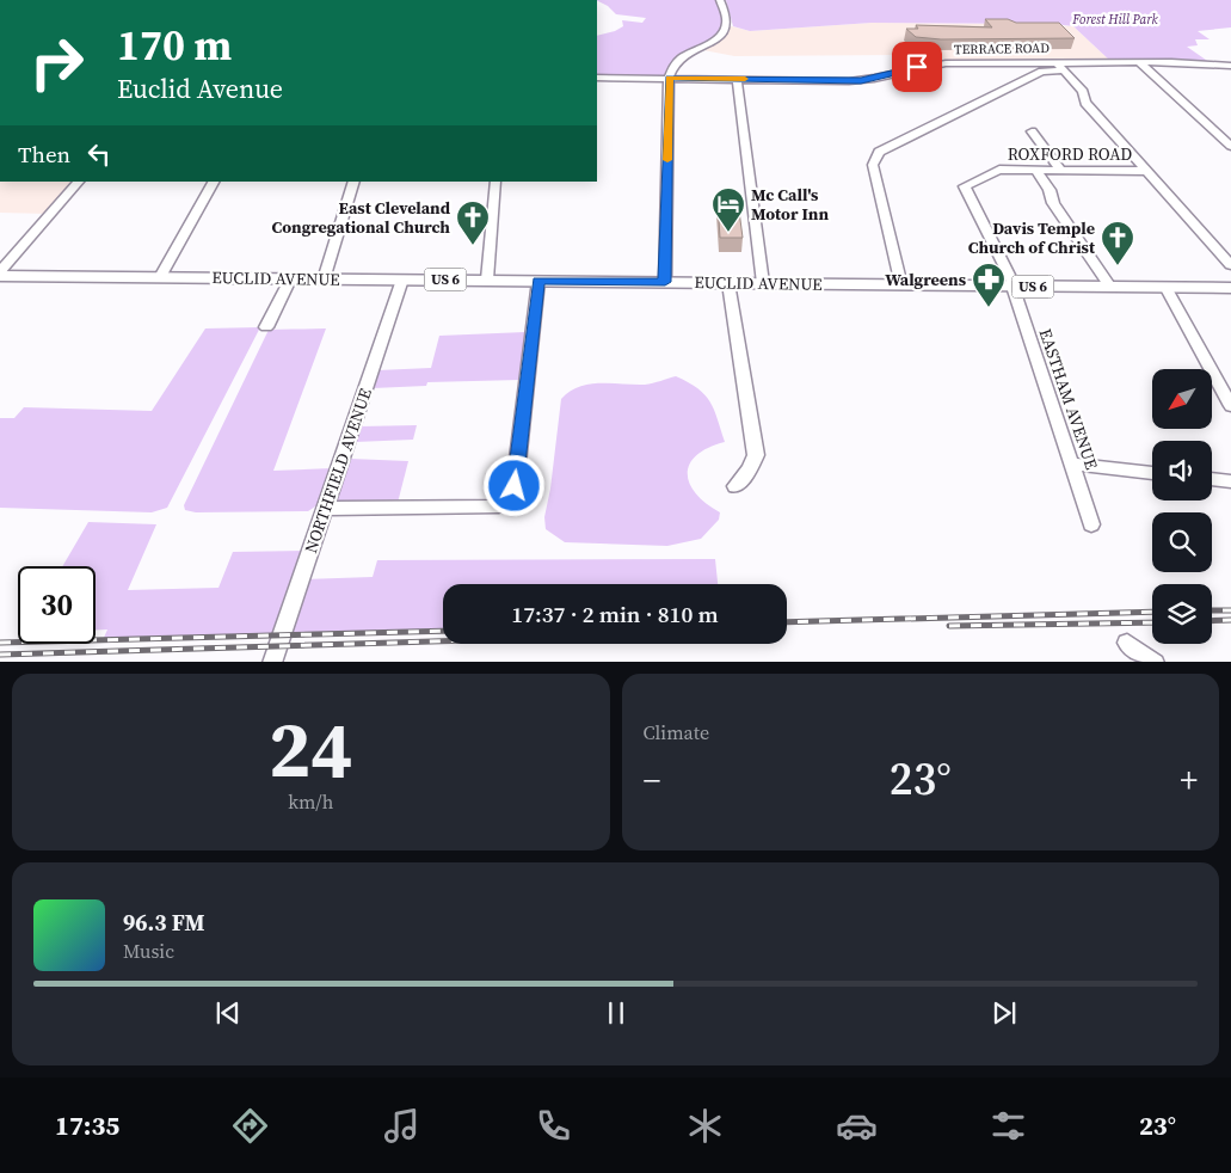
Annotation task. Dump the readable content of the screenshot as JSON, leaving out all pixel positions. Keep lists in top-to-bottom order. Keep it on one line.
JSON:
{"streets":{"main road":["EUCLID AVENUE","US 6"],"street":["TERRACE ROAD","ROXFORD ROAD","EASTHAM AVENUE","NORTHFIELD AVENUE"]},"crossings":[["ROXFORD ROAD","EUCLID AVENUE"],["ROXFORD ROAD","EASTHAM AVENUE"],["EUCLID AVENUE","EASTHAM AVENUE"],["EUCLID AVENUE","NORTHFIELD AVENUE"]],"parks":["Forest Hill Park"],"places":{"hotel":["Mc Call's Motor Inn"],"church":["East Cleveland Congregational Church","Davis Temple Church of Christ"],"pharmacy":["Walgreens"]},"north":"bottom left","page":{"turn":["170 m","Euclid Avenue"],"then":"Then","limit":"30","trip":"17:37 · 2 min · 810 m","tile":[["24","km/h"],"Climate"],"heat":["−","23°","+"],"song":["96.3 FM","Music"],"tabs":["17:35","23°"]}}
